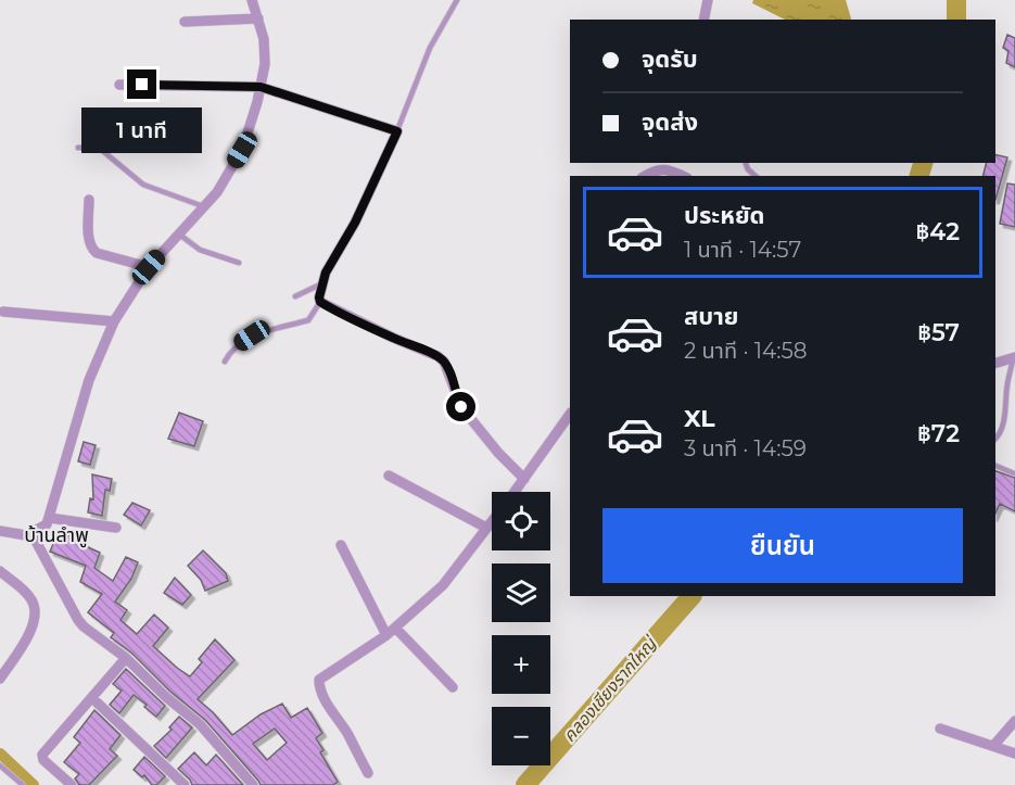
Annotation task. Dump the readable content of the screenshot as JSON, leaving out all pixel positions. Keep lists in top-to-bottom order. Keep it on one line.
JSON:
{"districts":["บ้านลำพู"],"water":["คลองเชียงรากใหญ่"],"page":{"banner":["จุดรับ","จุดส่ง"],"bubble":"1 นาที","list":[{"name":"ประหยัด","note":"1 นาที · 14:57","value":"฿42"},{"name":"สบาย","note":"2 นาที · 14:58","value":"฿57"},{"name":"XL","note":"3 นาที · 14:59","value":"฿72"}],"map_buttons":["+","−"],"buttons":"ยืนยัน"}}
